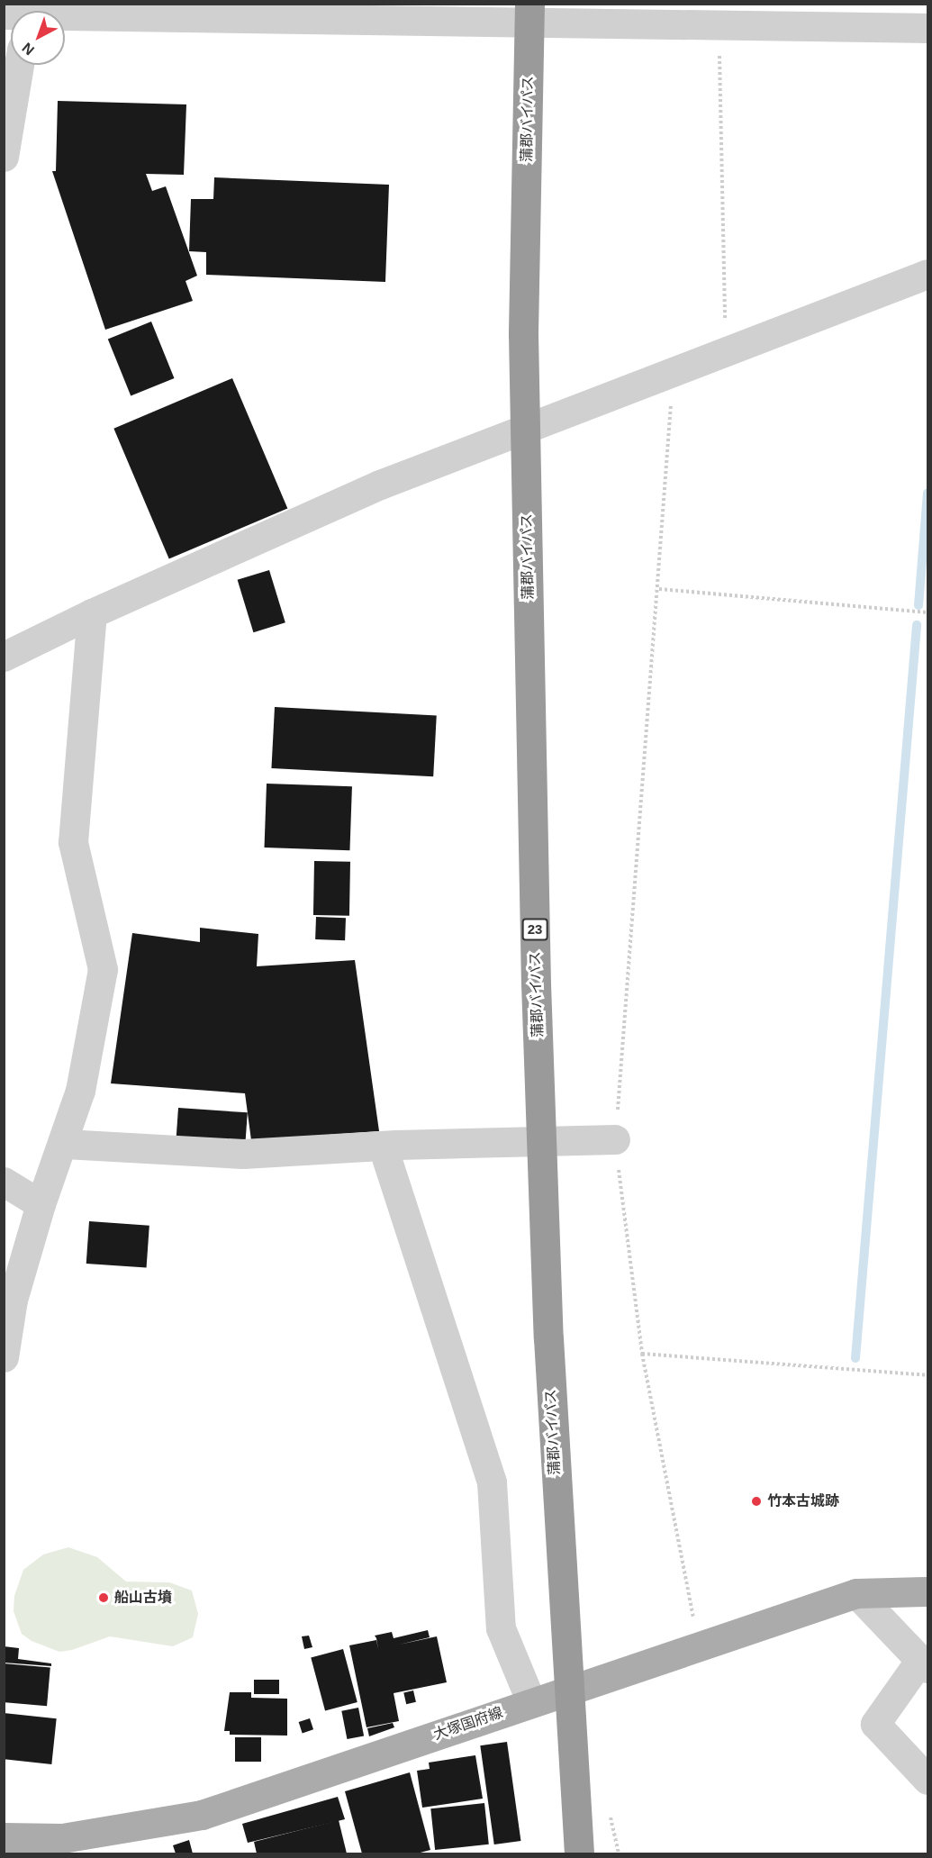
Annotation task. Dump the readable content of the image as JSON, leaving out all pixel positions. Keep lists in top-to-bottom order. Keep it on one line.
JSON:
{"streets":{"highway":["蒲郡バイパス","23"],"main road":["大塚国府線"]},"places":["竹本古城跡","船山古墳"],"north":"bottom left"}
